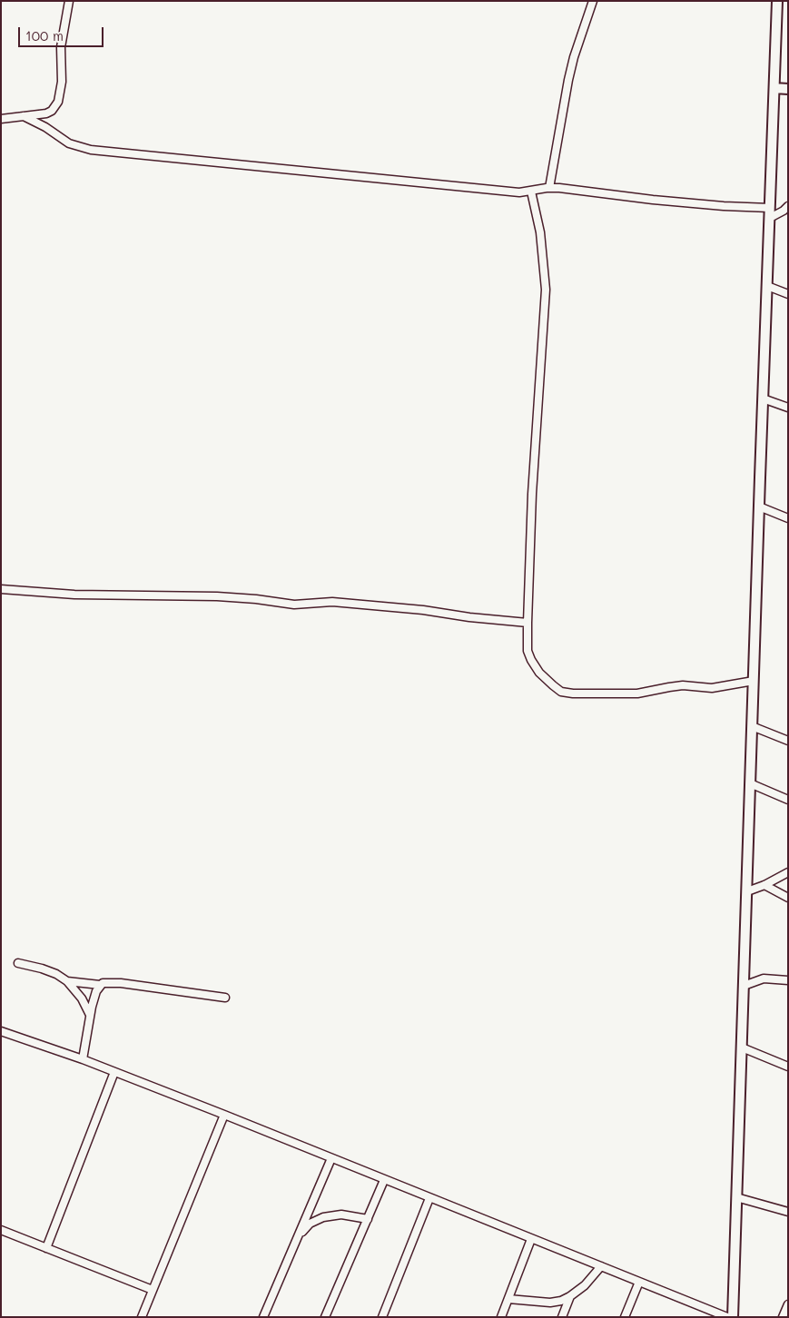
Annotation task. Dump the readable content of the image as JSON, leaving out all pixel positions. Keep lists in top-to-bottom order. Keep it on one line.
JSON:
{"scale_bar":"100 m"}
